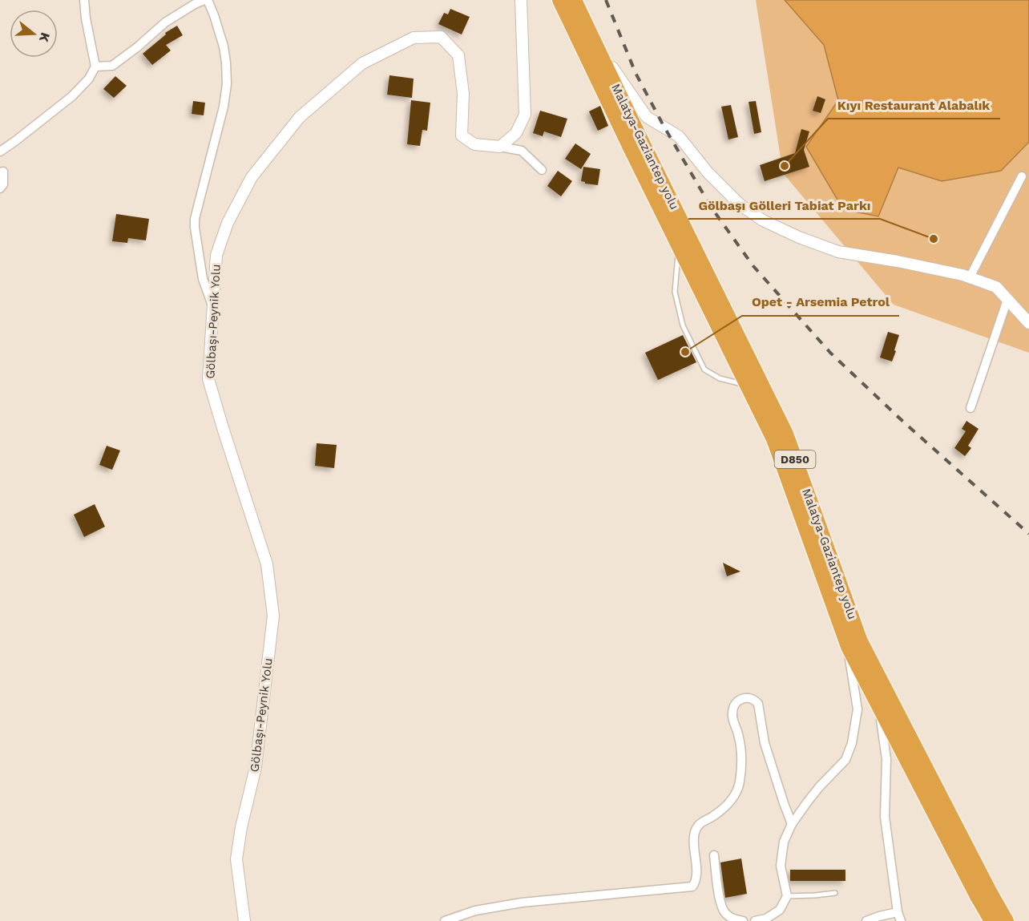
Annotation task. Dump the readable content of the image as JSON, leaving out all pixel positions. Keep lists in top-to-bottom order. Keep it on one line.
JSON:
{"streets":{"highway":["Malatya-Gaziantep yolu","D850"],"street":["Gölbaşı-Peynik Yolu"]},"places":["Kıyı Restaurant Alabalık","Gölbaşı Gölleri Tabiat Parkı","Opet - Arsemia Petrol"],"north":"right"}
